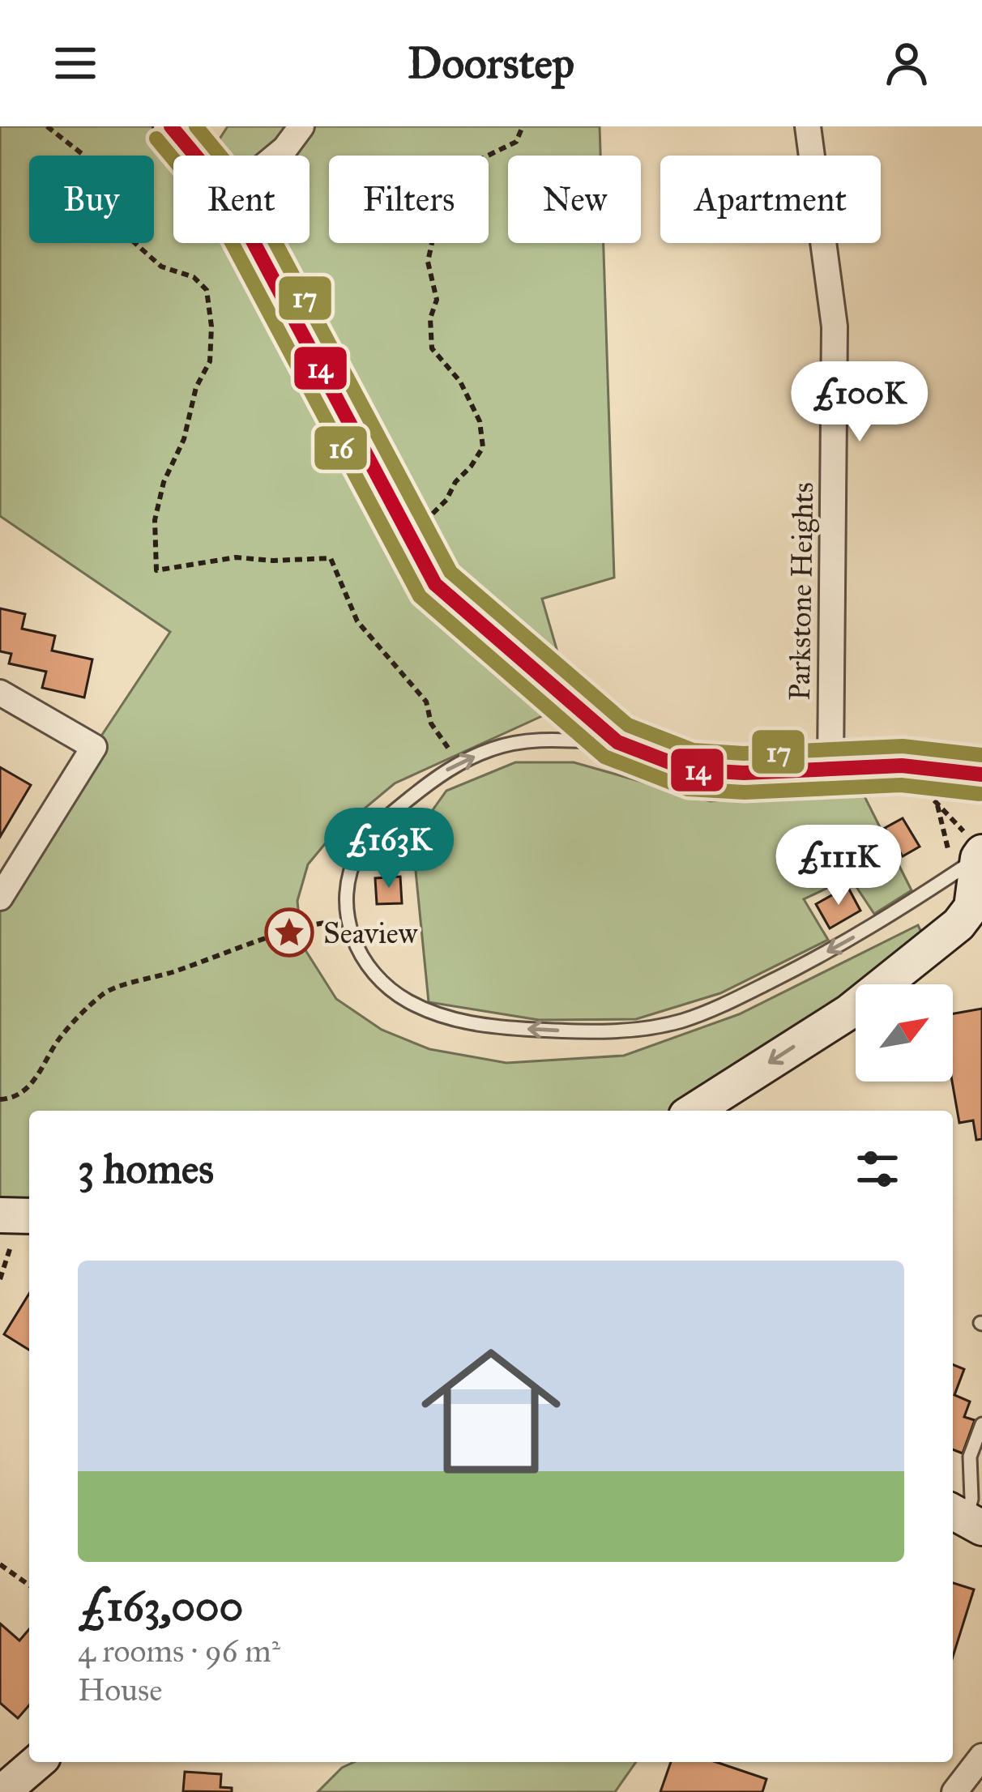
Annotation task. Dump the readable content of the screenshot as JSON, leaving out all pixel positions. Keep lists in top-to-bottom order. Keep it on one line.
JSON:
{"streets":{"street":["Parkstone Heights"]},"places":{"place":["Seaview"]},"lines":["transit line 14","transit line 17","transit line 16"],"north":"top right","page":{"header":"Doorstep","chip":["Buy","Rent","Filters","New","Apartment"],"price":["£100K","£163K","£111K"],"heading":"3 homes","list":[{"name":"£163,000","note":"4 rooms · 96 m² · House"}]}}
